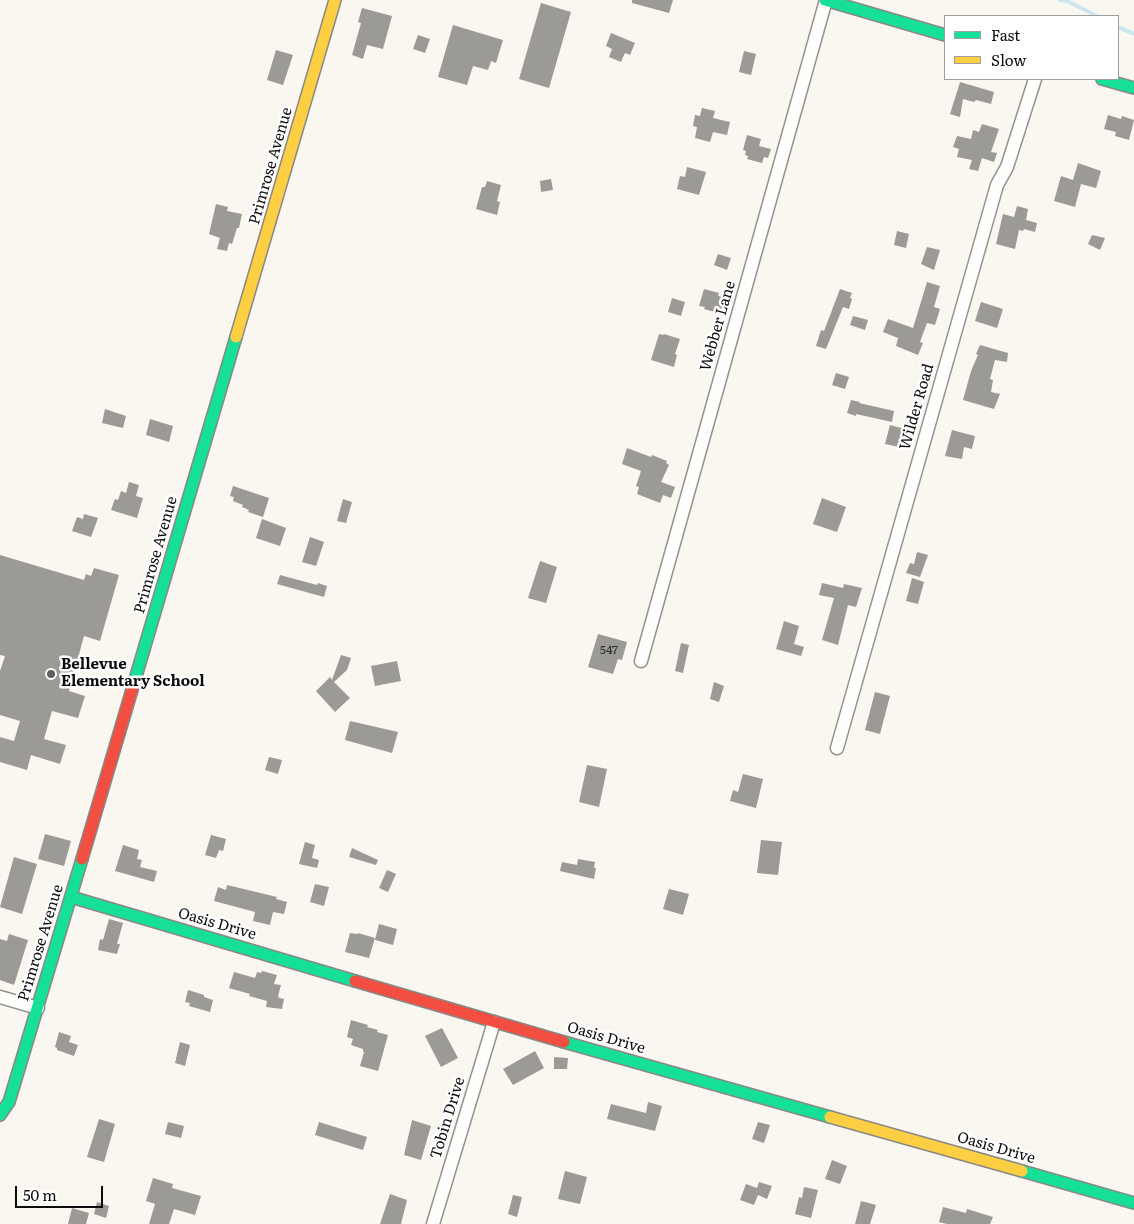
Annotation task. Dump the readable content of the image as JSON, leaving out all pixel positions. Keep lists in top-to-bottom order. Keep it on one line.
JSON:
{"streets":{"street":["Primrose Avenue","Webber Lane","Wilder Road","Oasis Drive","Tobin Drive"]},"crossings":[["Primrose Avenue","Oasis Drive"],["Oasis Drive","Tobin Drive"]],"places":["Bellevue Elementary School"],"house_numbers":["547"],"legend":["Fast","Slow"],"scale_bar":"50 m"}
